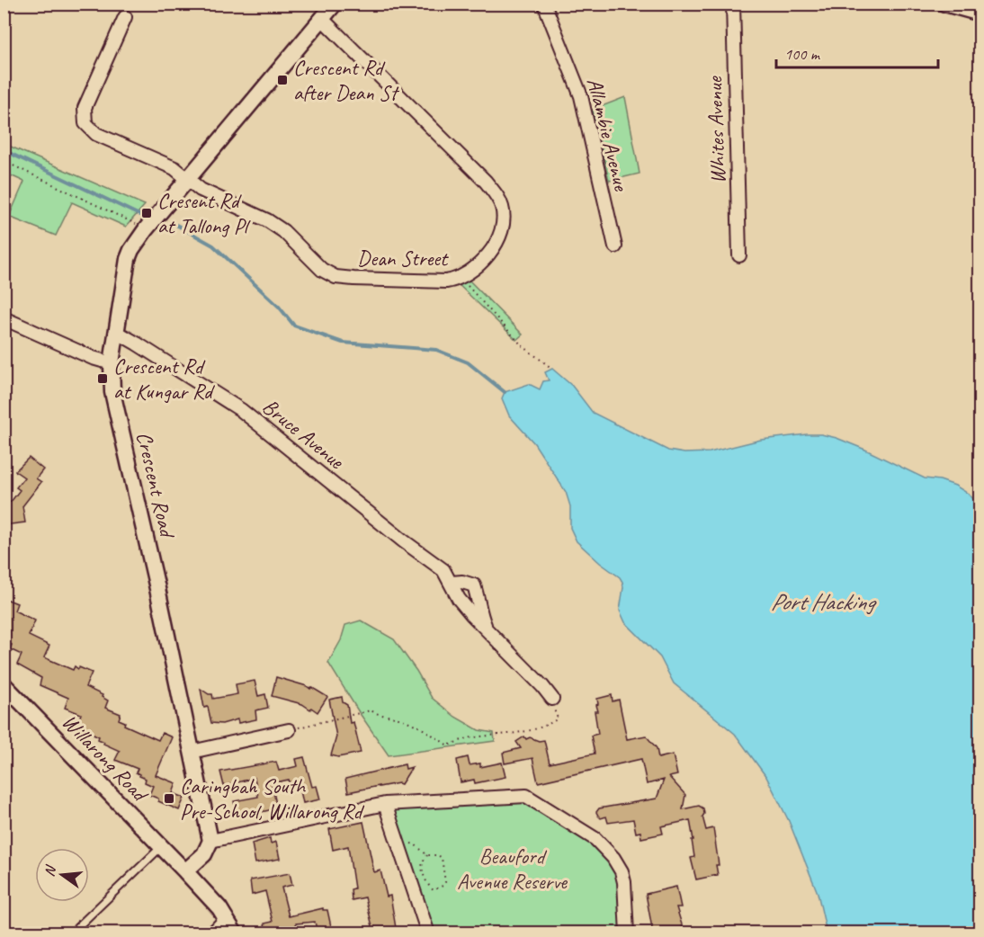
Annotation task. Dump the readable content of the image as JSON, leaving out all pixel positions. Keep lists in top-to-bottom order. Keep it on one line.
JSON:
{"streets":{"street":["Whites Avenue","Allambie Avenue","Dean Street","Bruce Avenue","Crescent Road","Willarong Road"]},"crossings":[["Dean Street","Crescent Road"],["Bruce Avenue","Crescent Road"]],"water":["Port Hacking"],"parks":["Beauford Avenue Reserve"],"places":{"transit":["Crescent Rd after Dean St","Cresent Rd at Tallong Pl","Crescent Rd at Kungar Rd","Caringbah South Pre-School, Willarong Rd"]},"scale_bar":"100 m","north":"left"}
